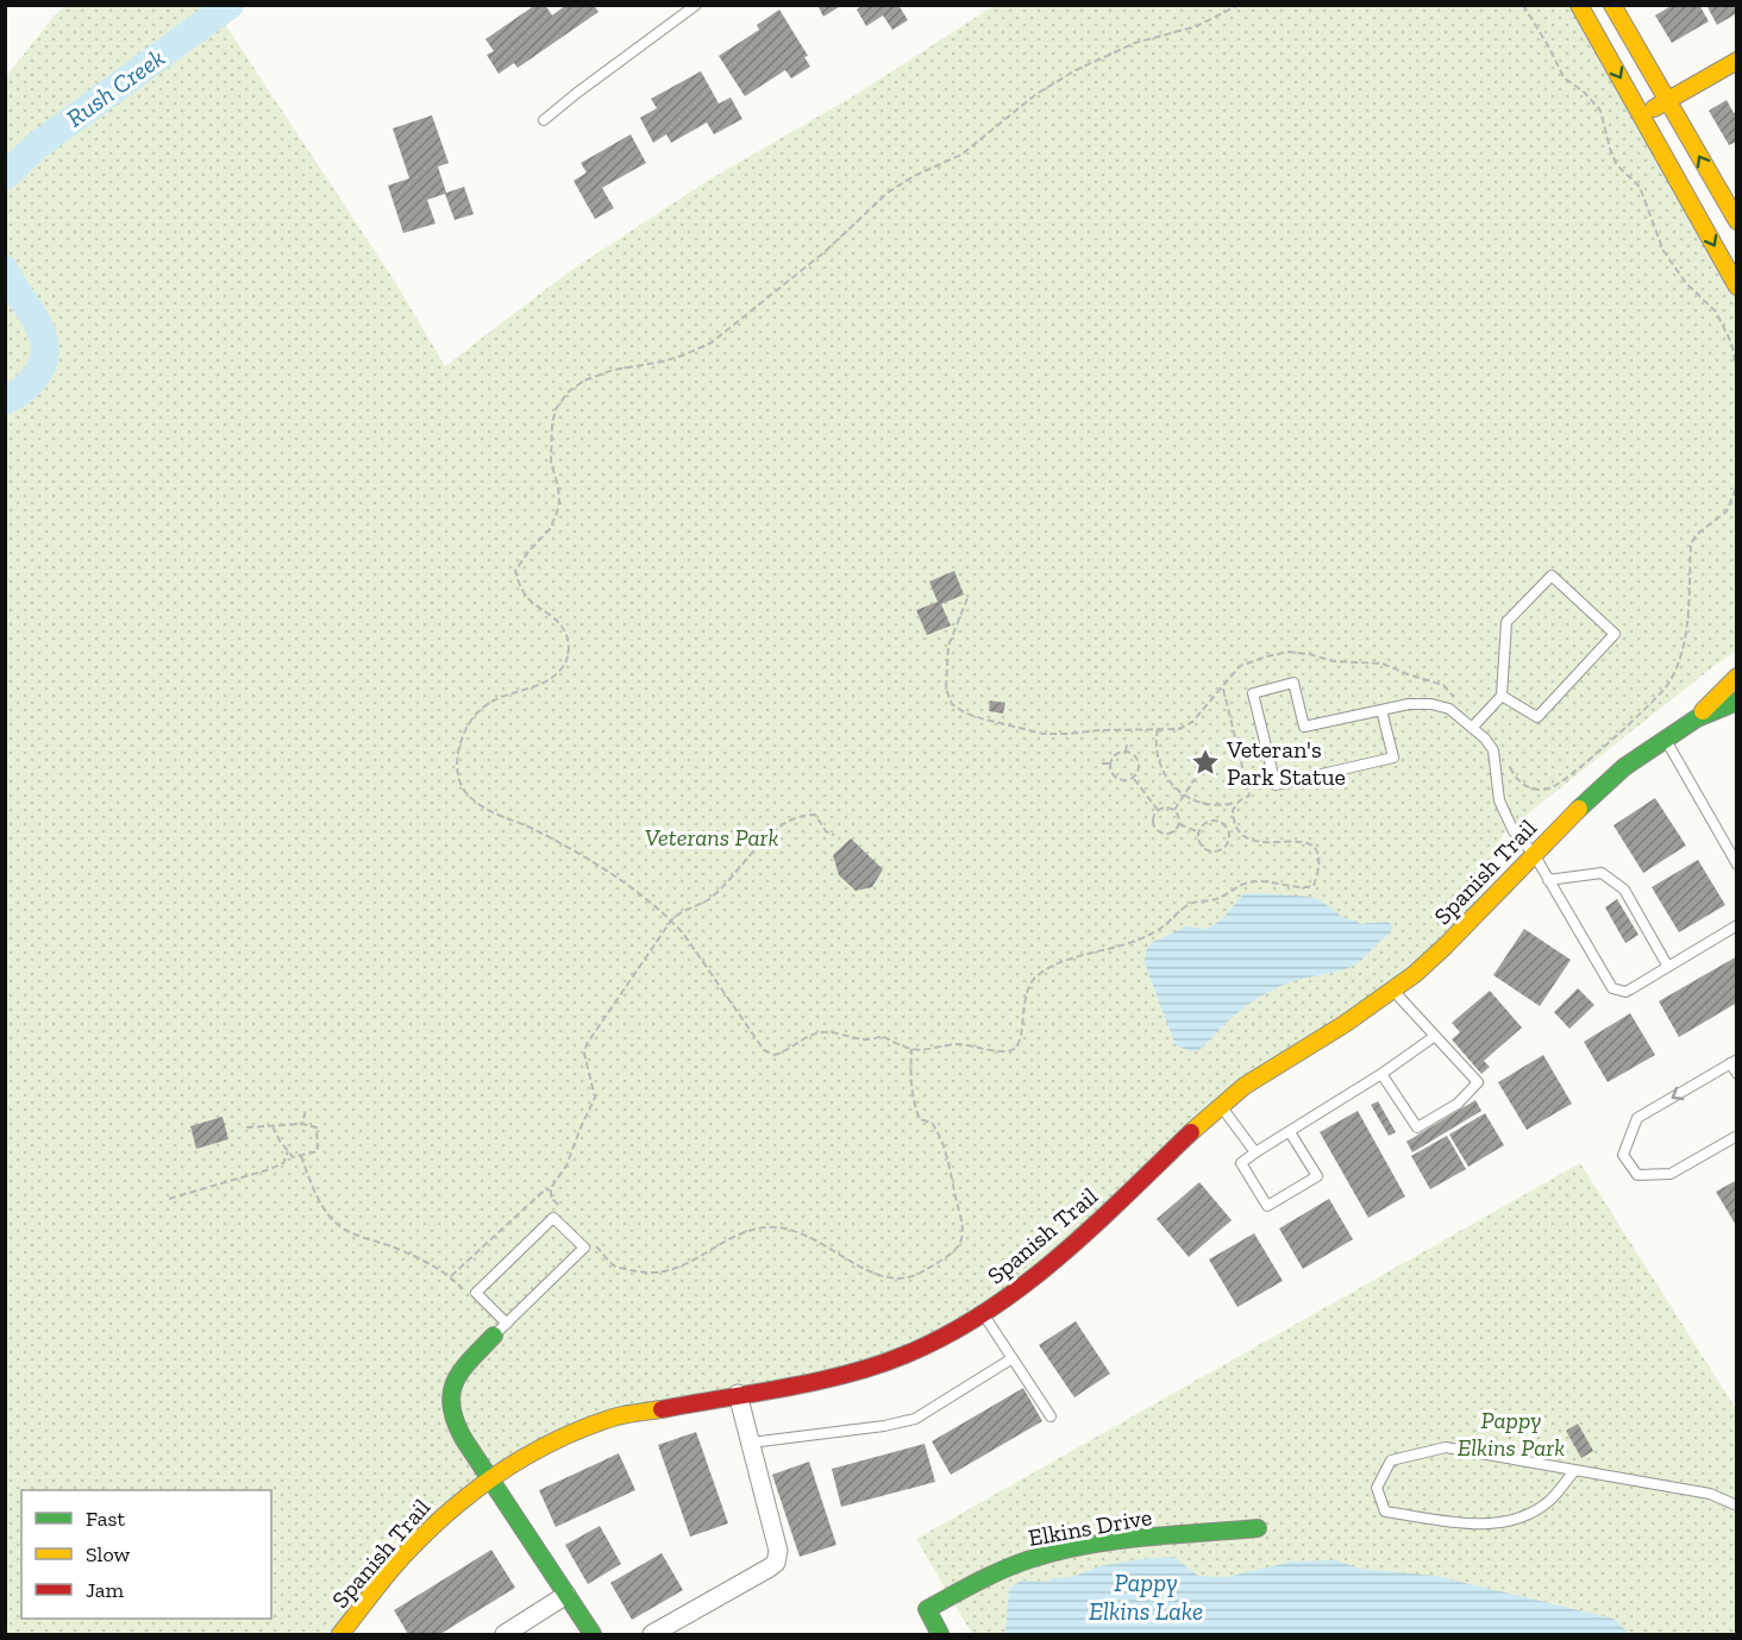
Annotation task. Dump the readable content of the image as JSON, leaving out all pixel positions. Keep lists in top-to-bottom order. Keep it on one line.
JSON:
{"streets":{"street":["Spanish Trail","Elkins Drive"]},"water":["Rush Creek","Pappy Elkins Lake"],"parks":["Veterans Park","Pappy Elkins Park"],"places":{"place":["Veteran's Park Statue"]},"legend":["Fast","Slow","Jam"]}
